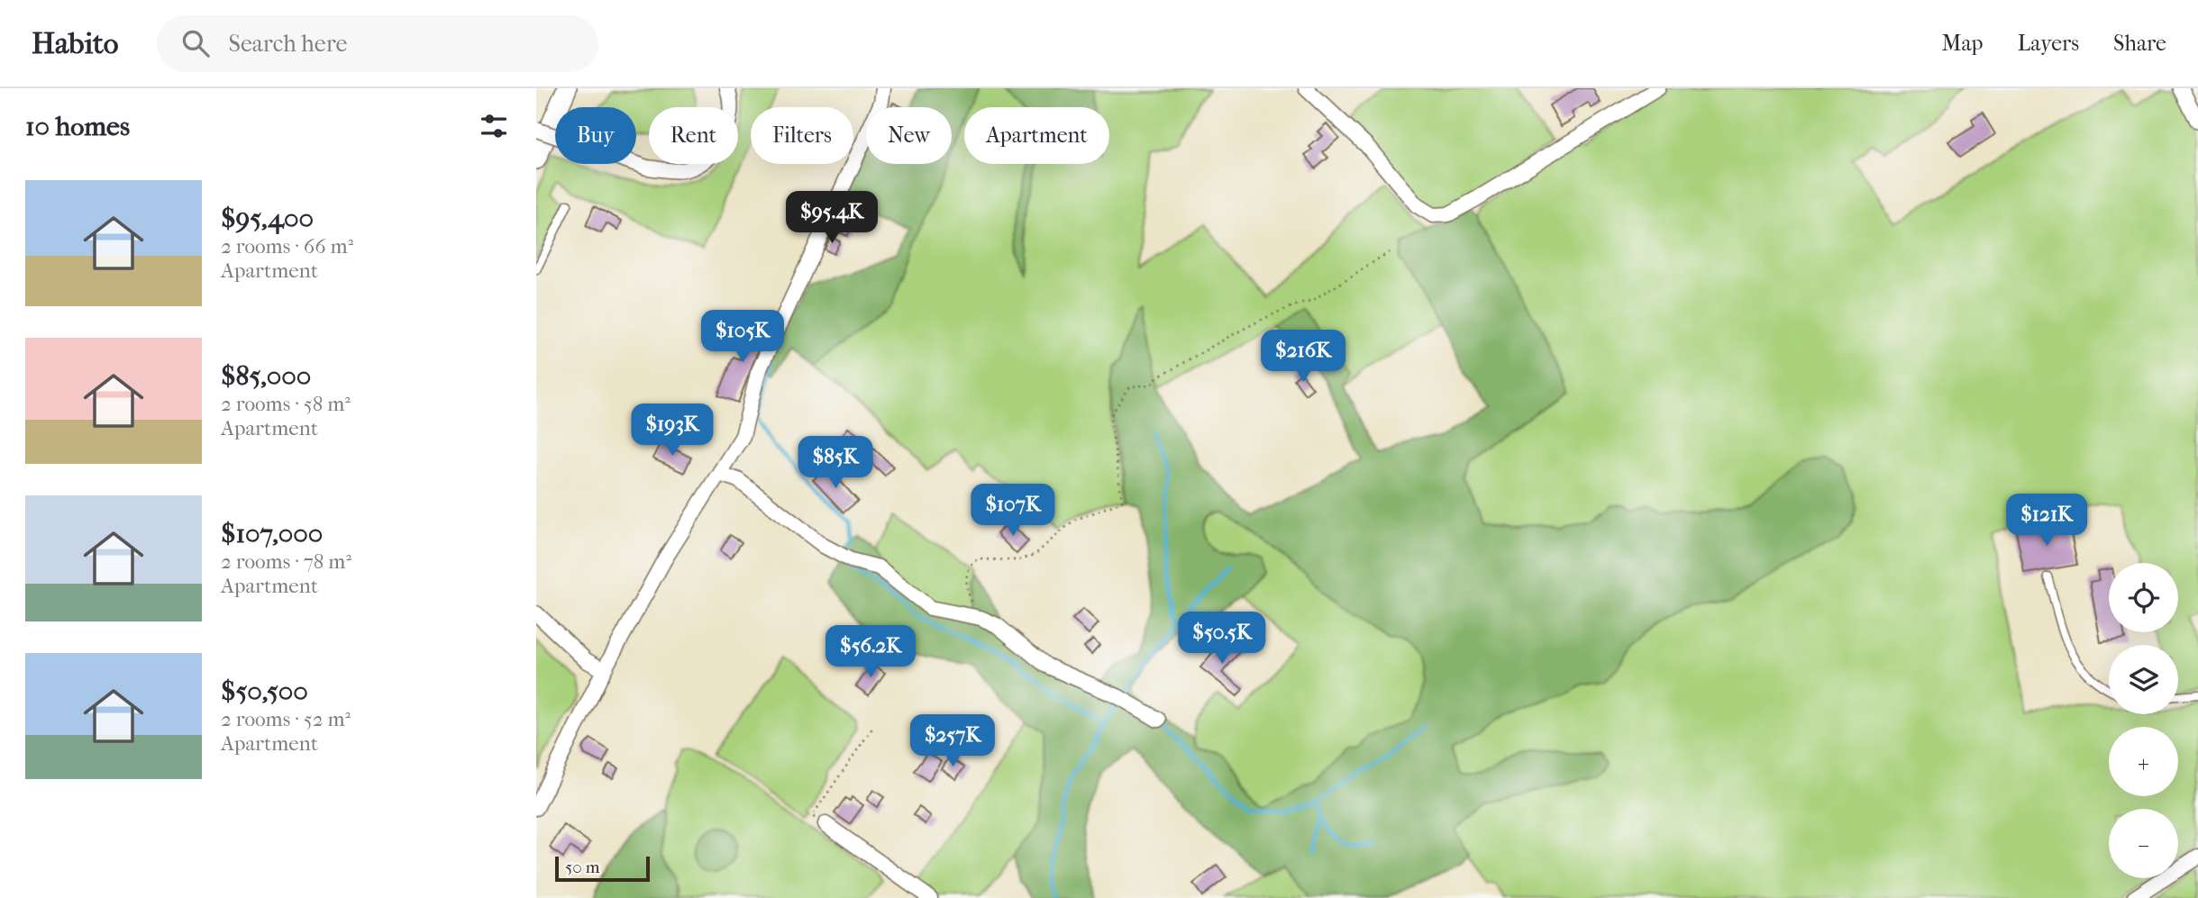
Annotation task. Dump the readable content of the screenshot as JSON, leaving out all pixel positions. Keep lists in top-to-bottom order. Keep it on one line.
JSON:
{"scale_bar":"50 m","page":{"header":"Habito","search":"Search here","nav":["Map","Layers","Share"],"heading":"10 homes","chip":["Buy","Rent","Filters","New","Apartment"],"list":[{"name":"$95,400","note":"2 rooms · 66 m² · Apartment"},{"name":"$85,000","note":"2 rooms · 58 m² · Apartment"},{"name":"$107,000","note":"2 rooms · 78 m² · Apartment"},{"name":"$50,500","note":"2 rooms · 52 m² · Apartment"}],"price":["$95.4K","$105K","$216K","$193K","$85K","$107K","$121K","$50.5K","$56.2K","$257K"],"map_buttons":["+","−"],"scale":"50 m"}}
